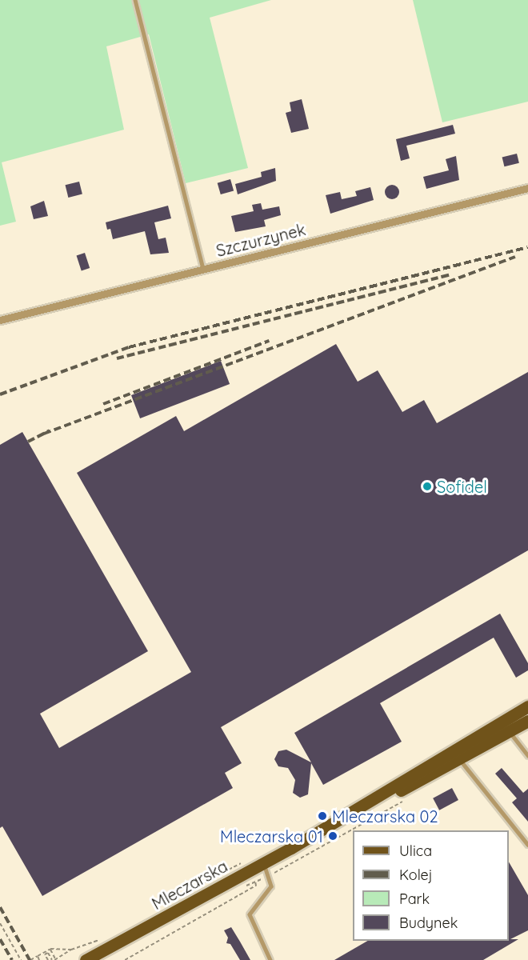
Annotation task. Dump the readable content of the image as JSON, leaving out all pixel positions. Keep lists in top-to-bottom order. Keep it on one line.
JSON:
{"streets":{"main road":["Mleczarska"],"street":["Szczurzynek"]},"places":["Sofidel","Mleczarska 02","Mleczarska 01"],"legend":["Ulica","Kolej","Park","Budynek"]}
